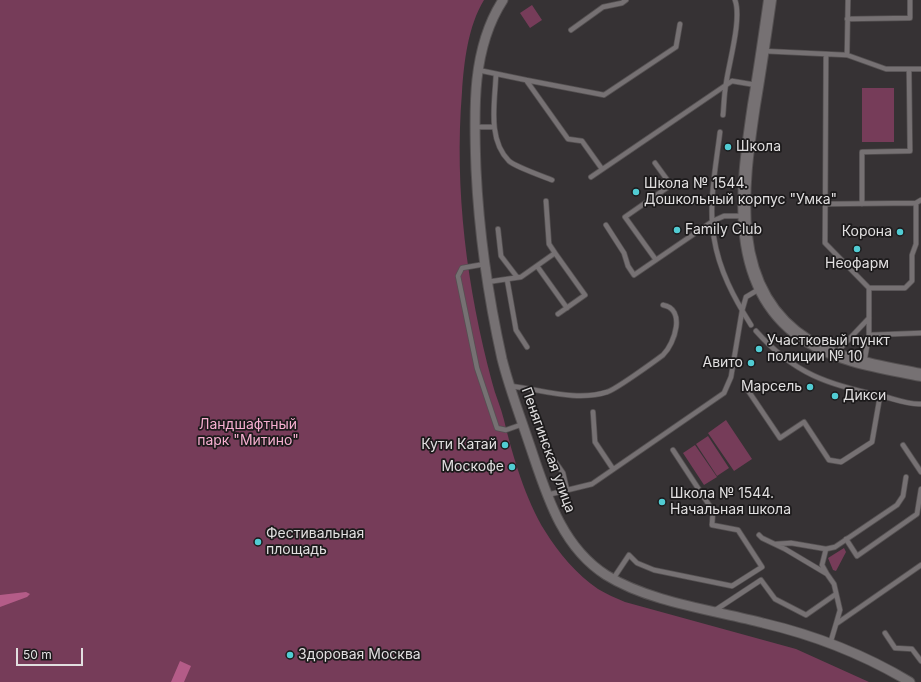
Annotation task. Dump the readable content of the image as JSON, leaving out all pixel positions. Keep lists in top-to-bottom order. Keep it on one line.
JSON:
{"streets":{"street":["Пенягинская улица"]},"parks":["Ландшафтный парк \"Митино\""],"places":["Школа","Школа № 1544. Дошкольный корпус \"Умка\"","Family Club","Корона","Неофарм","Участковый пункт полиции № 10","Авито","Марсель","Дикси","Кути Катай","Москофе","Школа № 1544. Начальная школа","Фестивальная площадь","Здоровая Москва"],"scale_bar":"50 m"}
